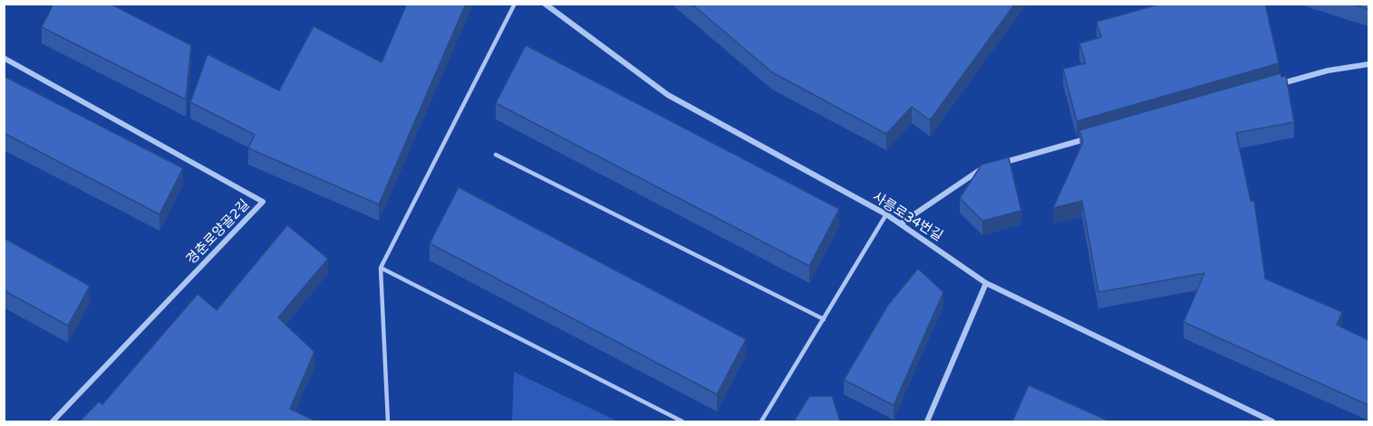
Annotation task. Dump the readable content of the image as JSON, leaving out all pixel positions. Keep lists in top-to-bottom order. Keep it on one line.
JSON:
{"streets":{"street":["사릉로34번길","경춘로양골2길"]}}
